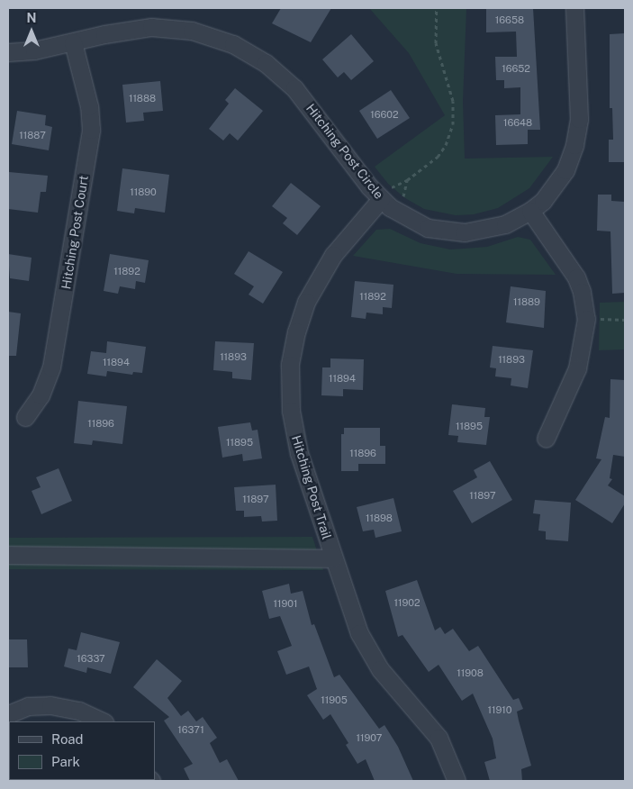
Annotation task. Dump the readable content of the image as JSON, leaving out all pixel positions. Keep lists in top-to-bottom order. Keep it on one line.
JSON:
{"streets":{"street":["Hitching Post Circle","Hitching Post Court","Hitching Post Trail"]},"crossings":[["Hitching Post Circle","Hitching Post Court"],["Hitching Post Circle","Hitching Post Trail"]],"house_numbers":["16658","16652","11888","16602","16648","11887","11890","11892","11892","11889","11893","11893","11894","11894","11896","11895","11895","11896","11897","11897","11898","11902","11901","16337","11908","11905","11910","16371","11907"],"legend":["Road","Park"],"north":"top"}
